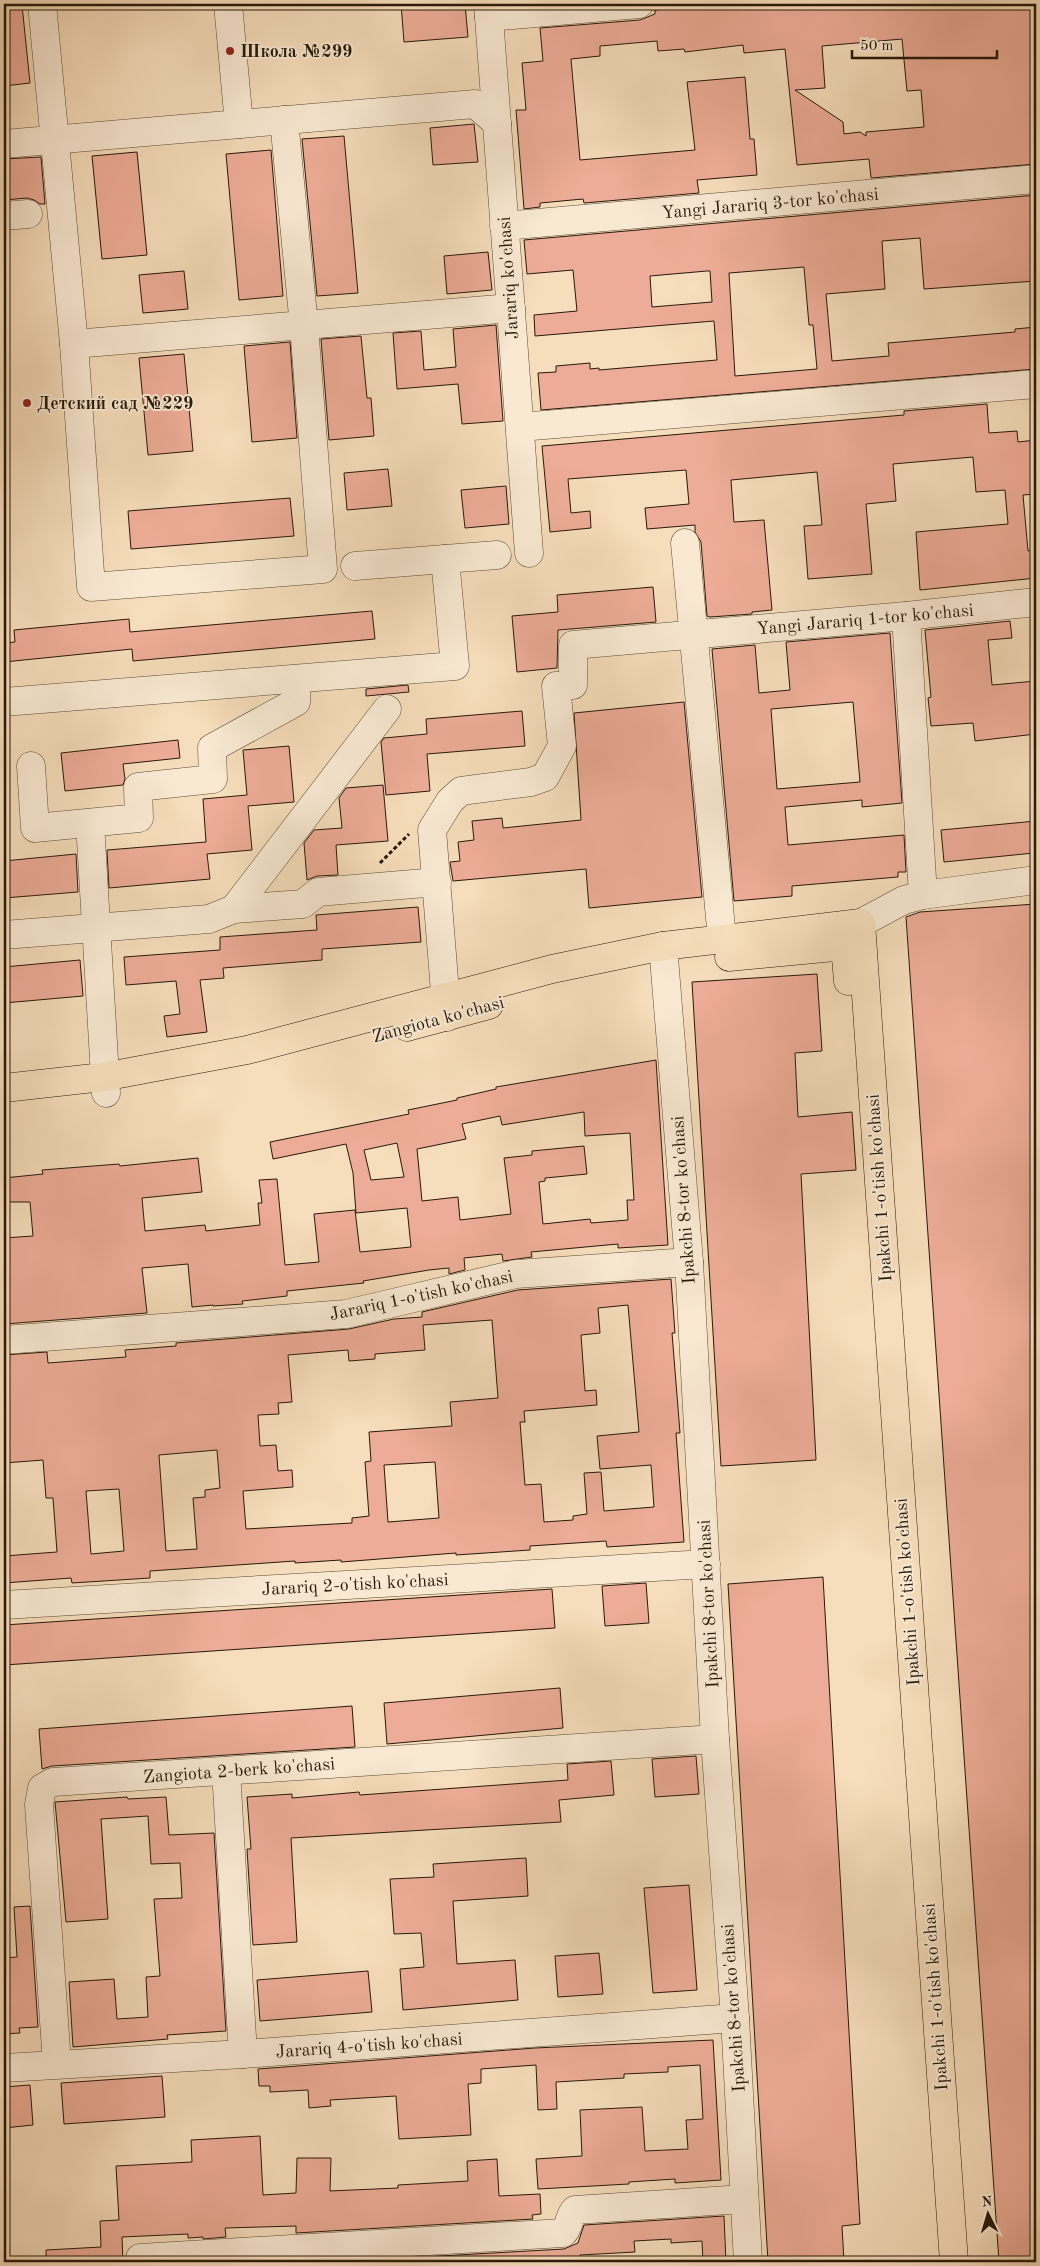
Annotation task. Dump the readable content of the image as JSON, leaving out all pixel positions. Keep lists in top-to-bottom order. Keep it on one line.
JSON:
{"streets":{"main road":["Zangiota ko'chasi","Ipakchi 1-o'tish ko'chasi"],"street":["Yangi Jarariq 3-tor ko'chasi","Jarariq ko'chasi","Yangi Jarariq 1-tor ko'chasi","Ipakchi 8-tor ko'chasi","Jarariq 1-o'tish ko'chasi","Jarariq 2-o'tish ko'chasi","Zangiota 2-berk ko'chasi","Jarariq 4-o'tish ko'chasi"]},"crossings":[["Yangi Jarariq 3-tor ko'chasi","Jarariq ko'chasi"],["Zangiota ko'chasi","Ipakchi 1-o'tish ko'chasi"],["Zangiota ko'chasi","Ipakchi 8-tor ko'chasi"],["Ipakchi 8-tor ko'chasi","Jarariq 1-o'tish ko'chasi"],["Ipakchi 8-tor ko'chasi","Jarariq 2-o'tish ko'chasi"],["Ipakchi 8-tor ko'chasi","Zangiota 2-berk ko'chasi"],["Ipakchi 8-tor ko'chasi","Jarariq 4-o'tish ko'chasi"],["Zangiota 2-berk ko'chasi","Jarariq 4-o'tish ko'chasi"]],"places":["Школа №299","Детский сад №229"],"scale_bar":"50 m","north":"top"}
